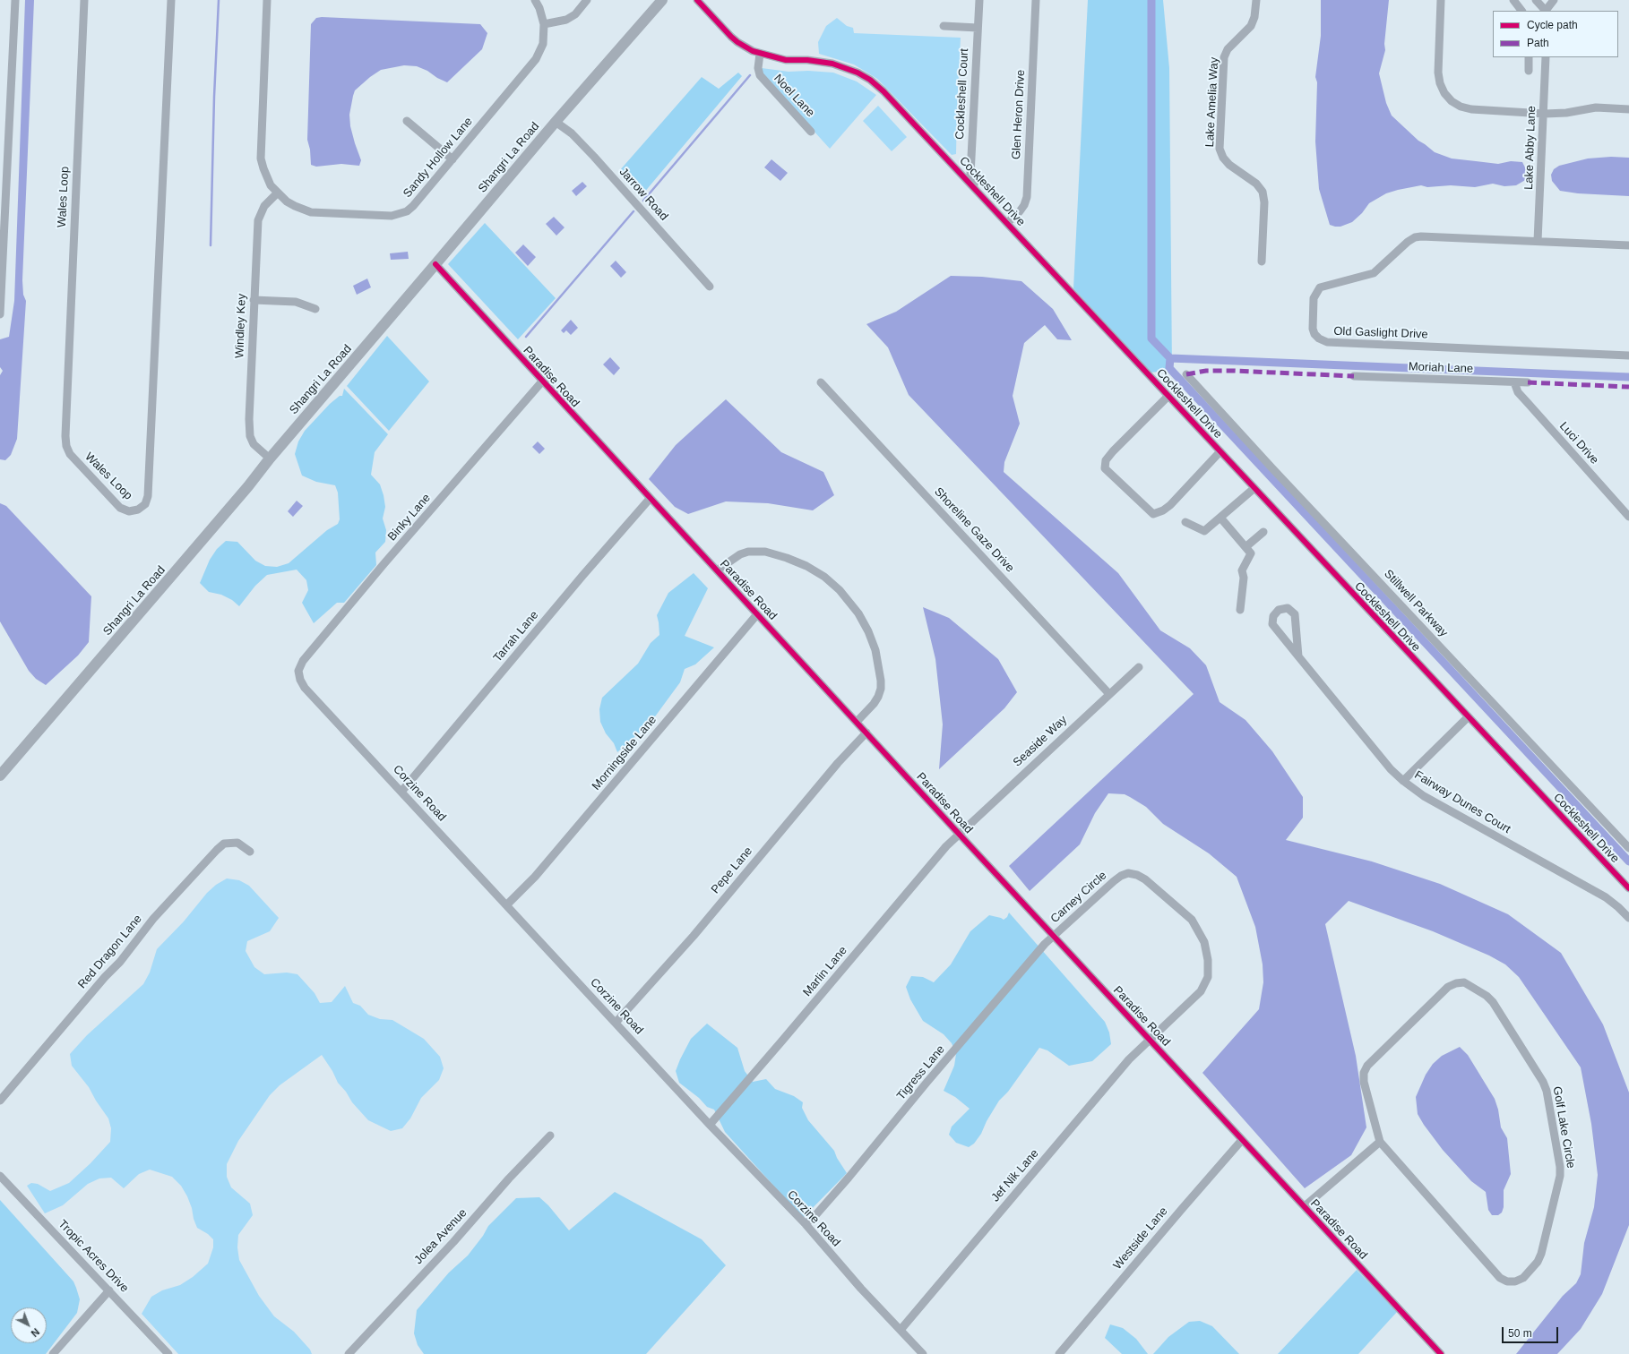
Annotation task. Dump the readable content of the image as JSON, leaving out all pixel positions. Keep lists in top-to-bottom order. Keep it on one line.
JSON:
{"streets":{"street":["Cockleshell Court","Noel Lane","Lake Amelia Way","Glen Heron Drive","Lake Abby Lane","Sandy Hollow Lane","Shangri La Road","Cockleshell Drive","Jarrow Road","Wales Loop","Windley Key","Old Gaslight Drive","Moriah Lane","Paradise Road","Luci Drive","Binky Lane","Shoreline Gaze Drive","Stillwell Parkway","Tarrah Lane","Seaside Way","Morningside Lane","Corzine Road","Fairway Dunes Court","Pepe Lane","Carney Circle","Red Dragon Lane","Marlin Lane","Tigress Lane","Golf Lake Circle","Jef Nik Lane","Jolea Avenue","Westside Lane","Tropic Acres Drive"]},"crossings":[["Cockleshell Court","Cockleshell Drive"],["Noel Lane","Cockleshell Drive"],["Glen Heron Drive","Cockleshell Drive"],["Lake Abby Lane","Old Gaslight Drive"],["Sandy Hollow Lane","Windley Key"],["Shangri La Road","Jarrow Road"],["Shangri La Road","Windley Key"],["Shangri La Road","Paradise Road"],["Moriah Lane","Luci Drive"],["Paradise Road","Binky Lane"],["Paradise Road","Tarrah Lane"],["Paradise Road","Seaside Way"],["Paradise Road","Morningside Lane"],["Paradise Road","Pepe Lane"],["Paradise Road","Carney Circle"],["Paradise Road","Marlin Lane"],["Paradise Road","Tigress Lane"],["Paradise Road","Jef Nik Lane"],["Paradise Road","Westside Lane"],["Binky Lane","Corzine Road"],["Shoreline Gaze Drive","Seaside Way"],["Tarrah Lane","Corzine Road"],["Seaside Way","Marlin Lane"],["Morningside Lane","Corzine Road"],["Corzine Road","Pepe Lane"],["Corzine Road","Marlin Lane"],["Corzine Road","Tigress Lane"],["Corzine Road","Jef Nik Lane"],["Carney Circle","Tigress Lane"],["Carney Circle","Jef Nik Lane"]],"legend":["Cycle path","Path"],"scale_bar":"50 m","north":"bottom right"}
